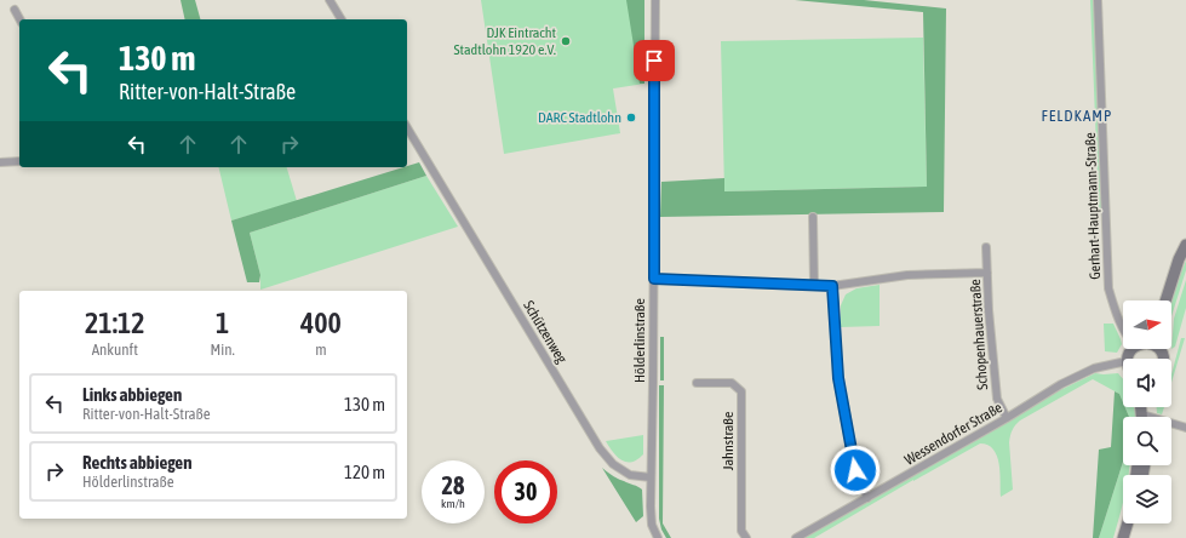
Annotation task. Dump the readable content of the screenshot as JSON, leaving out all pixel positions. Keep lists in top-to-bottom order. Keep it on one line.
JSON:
{"streets":{"street":["Gerhart-Hauptmann-Straße","Schützenweg","Schopenhauerstraße","Hölderlinstraße","Wessendorfer Straße","Jahnstraße"]},"crossings":[["Schützenweg","Hölderlinstraße"],["Schopenhauerstraße","Wessendorfer Straße"]],"districts":["FELDKAMP"],"places":["DJK Eintracht Stadtlohn 1920 e.V.","DARC Stadtlohn"],"north":"right","page":{"turn":["130 m","Ritter-von-Halt-Straße"],"eta":["21:12","Ankunft","1","Min.","400","m"],"list":[{"name":"Links abbiegen","note":"Ritter-von-Halt-Straße","value":"130 m"},{"name":"Rechts abbiegen","note":"Hölderlinstraße","value":"120 m"}],"speed":"28 km/h","limit":"30"}}
